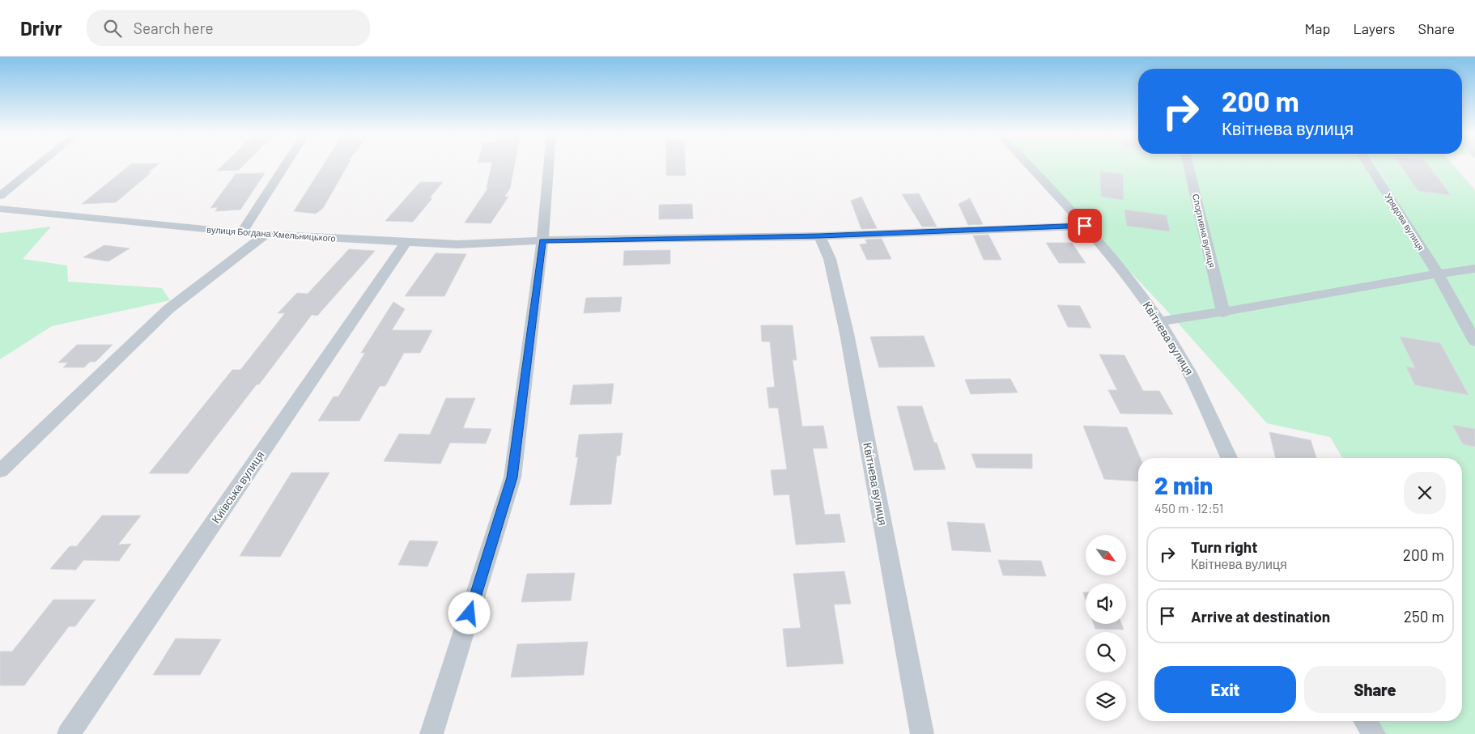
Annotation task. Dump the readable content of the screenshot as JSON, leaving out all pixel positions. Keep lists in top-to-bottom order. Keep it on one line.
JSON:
{"streets":{"street":["Урядова вулиця","Спортивна вулиця","вулиця Богдана Хмельницького","Квітнева вулиця","Київська вулиця"]},"crossings":[["вулиця Богдана Хмельницького","Київська вулиця"]],"north":"bottom right","page":{"header":"Drivr","search":"Search here","nav":["Map","Layers","Share"],"turn":["200 m","Квітнева вулиця"],"heading":["2 min","450 m · 12:51"],"list":[{"name":"Turn right","note":"Квітнева вулиця","value":"200 m"},{"name":"Arrive at destination","value":"250 m"}],"buttons":["Exit","Share"]}}
